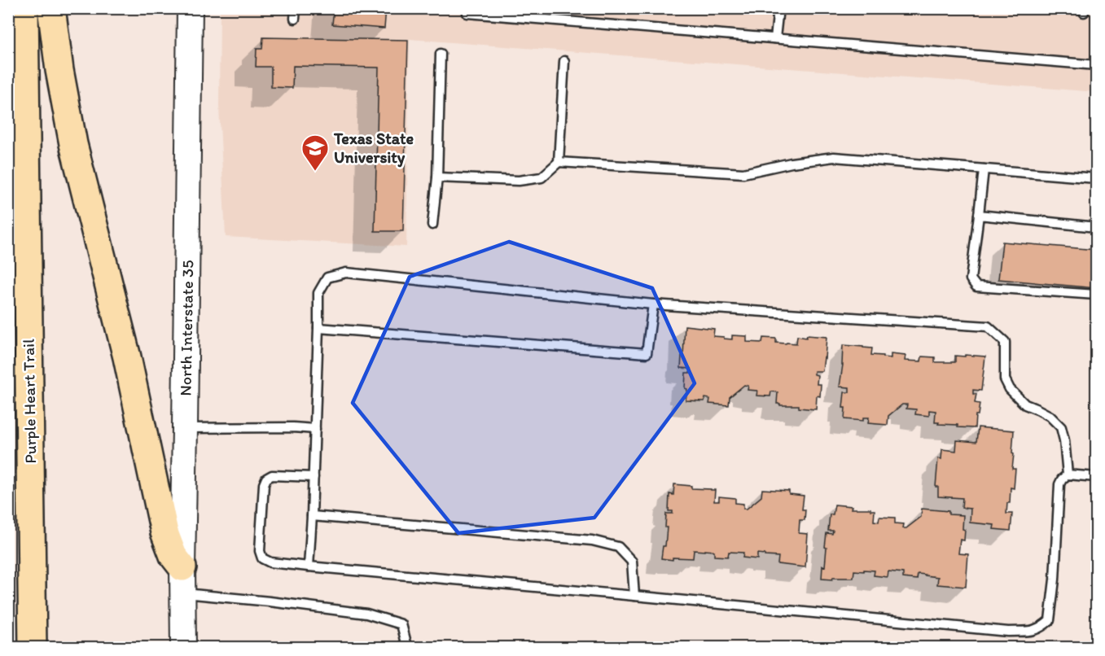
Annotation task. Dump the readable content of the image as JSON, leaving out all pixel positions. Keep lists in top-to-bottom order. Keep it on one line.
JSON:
{"streets":{"highway":["Purple Heart Trail"],"main road":["North Interstate 35"]},"places":{"school or university":["Texas State University"]}}
